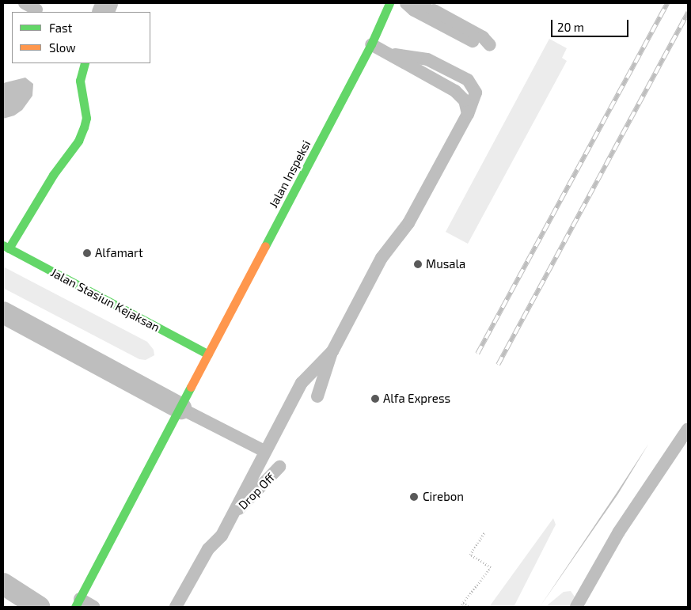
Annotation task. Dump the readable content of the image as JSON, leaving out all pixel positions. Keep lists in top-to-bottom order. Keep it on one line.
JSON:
{"streets":{"street":["Jalan Inspeksi","Jalan Stasiun Kejaksan"],"lane":["Drop Off"]},"crossings":[["Jalan Inspeksi","Jalan Stasiun Kejaksan"]],"places":["Alfamart","Musala","Alfa Express","Cirebon"],"legend":["Fast","Slow"],"scale_bar":"20 m"}
